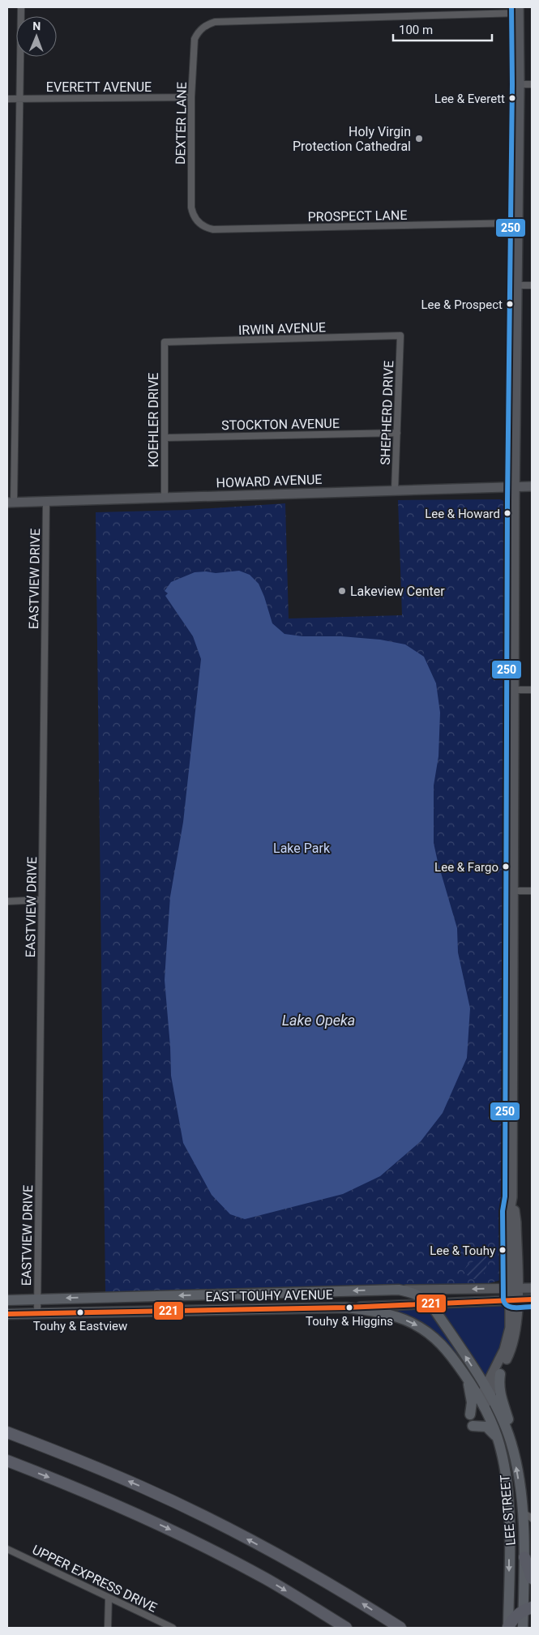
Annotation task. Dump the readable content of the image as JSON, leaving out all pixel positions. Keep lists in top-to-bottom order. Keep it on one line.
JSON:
{"streets":{"main road":["HOWARD AVENUE","EAST TOUHY AVENUE","LEE STREET"],"street":["EVERETT AVENUE","DEXTER LANE","PROSPECT LANE","IRWIN AVENUE","SHEPHERD DRIVE","KOEHLER DRIVE","STOCKTON AVENUE","EASTVIEW DRIVE","UPPER EXPRESS DRIVE"]},"crossings":[["EVERETT AVENUE","DEXTER LANE"],["DEXTER LANE","PROSPECT LANE"],["IRWIN AVENUE","SHEPHERD DRIVE"],["IRWIN AVENUE","KOEHLER DRIVE"],["SHEPHERD DRIVE","STOCKTON AVENUE"],["SHEPHERD DRIVE","HOWARD AVENUE"],["KOEHLER DRIVE","STOCKTON AVENUE"],["KOEHLER DRIVE","HOWARD AVENUE"],["HOWARD AVENUE","EASTVIEW DRIVE"],["EASTVIEW DRIVE","EAST TOUHY AVENUE"]],"water":["Lake Opeka"],"parks":["Lake Park"],"places":["Lee & Everett","Holy Virgin Protection Cathedral","Lee & Prospect","Lee & Howard","Lakeview Center","Lee & Fargo","Lee & Touhy","Touhy & Higgins","Touhy & Eastview"],"lines":["transit line 250","transit line 221"],"scale_bar":"100 m","north":"top"}
